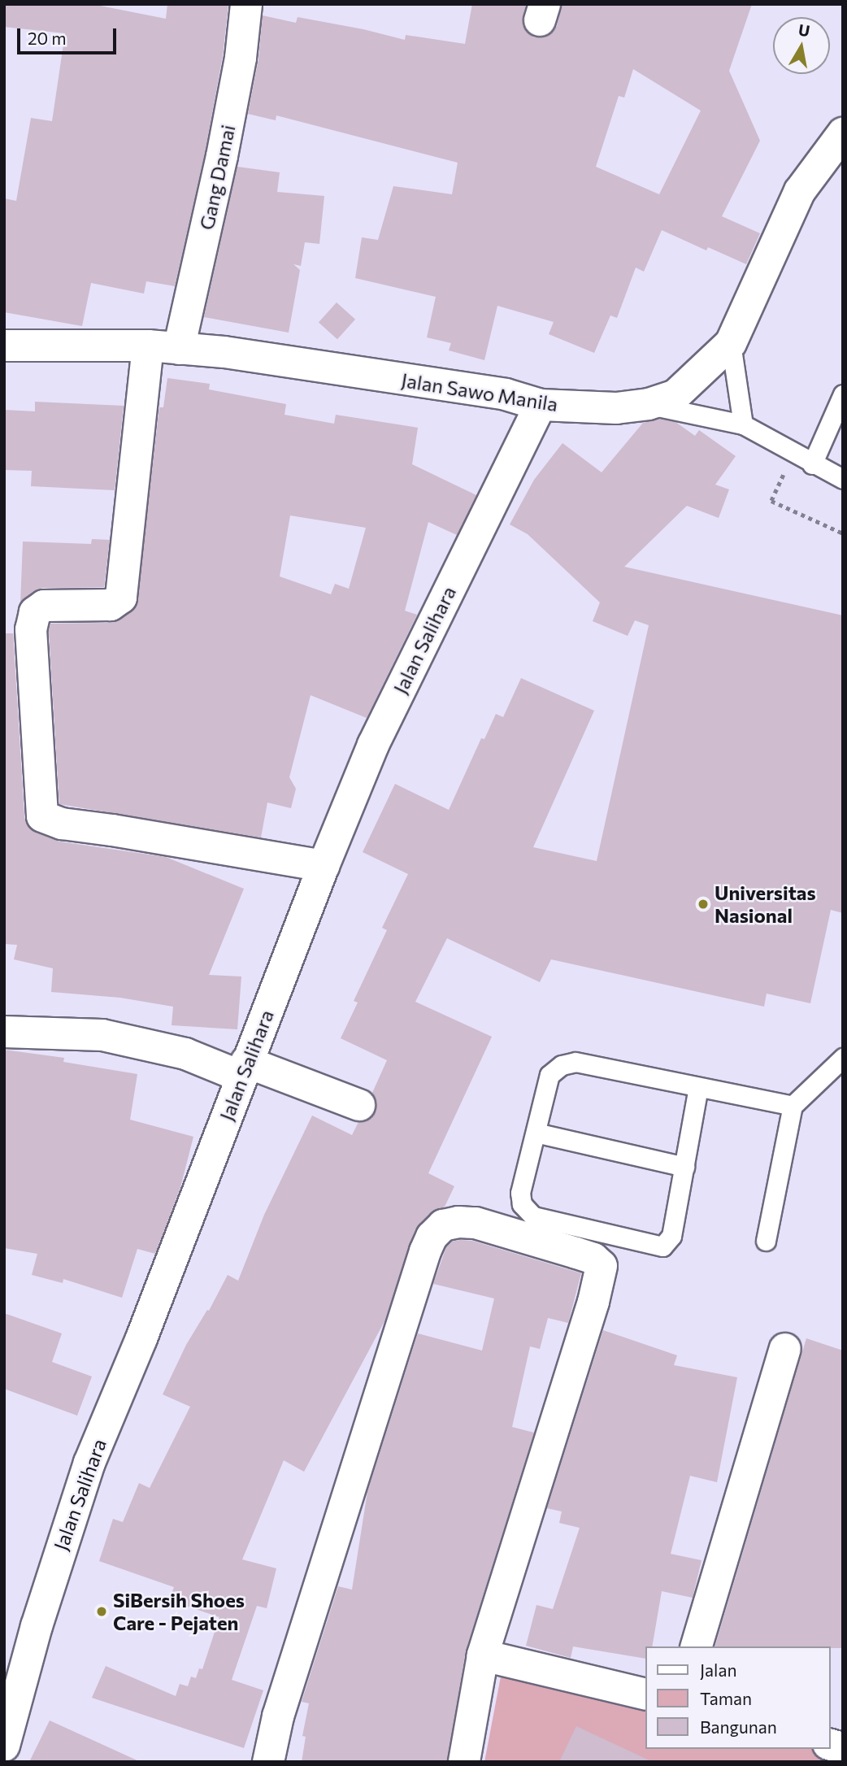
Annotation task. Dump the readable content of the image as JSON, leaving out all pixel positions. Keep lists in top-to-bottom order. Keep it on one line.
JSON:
{"streets":{"street":["Gang Damai","Jalan Sawo Manila","Jalan Salihara"]},"crossings":[["Gang Damai","Jalan Sawo Manila"],["Jalan Sawo Manila","Jalan Salihara"]],"places":["Universitas Nasional","SiBersih Shoes Care - Pejaten"],"legend":["Jalan","Taman","Bangunan"],"scale_bar":"20 m","north":"top"}
